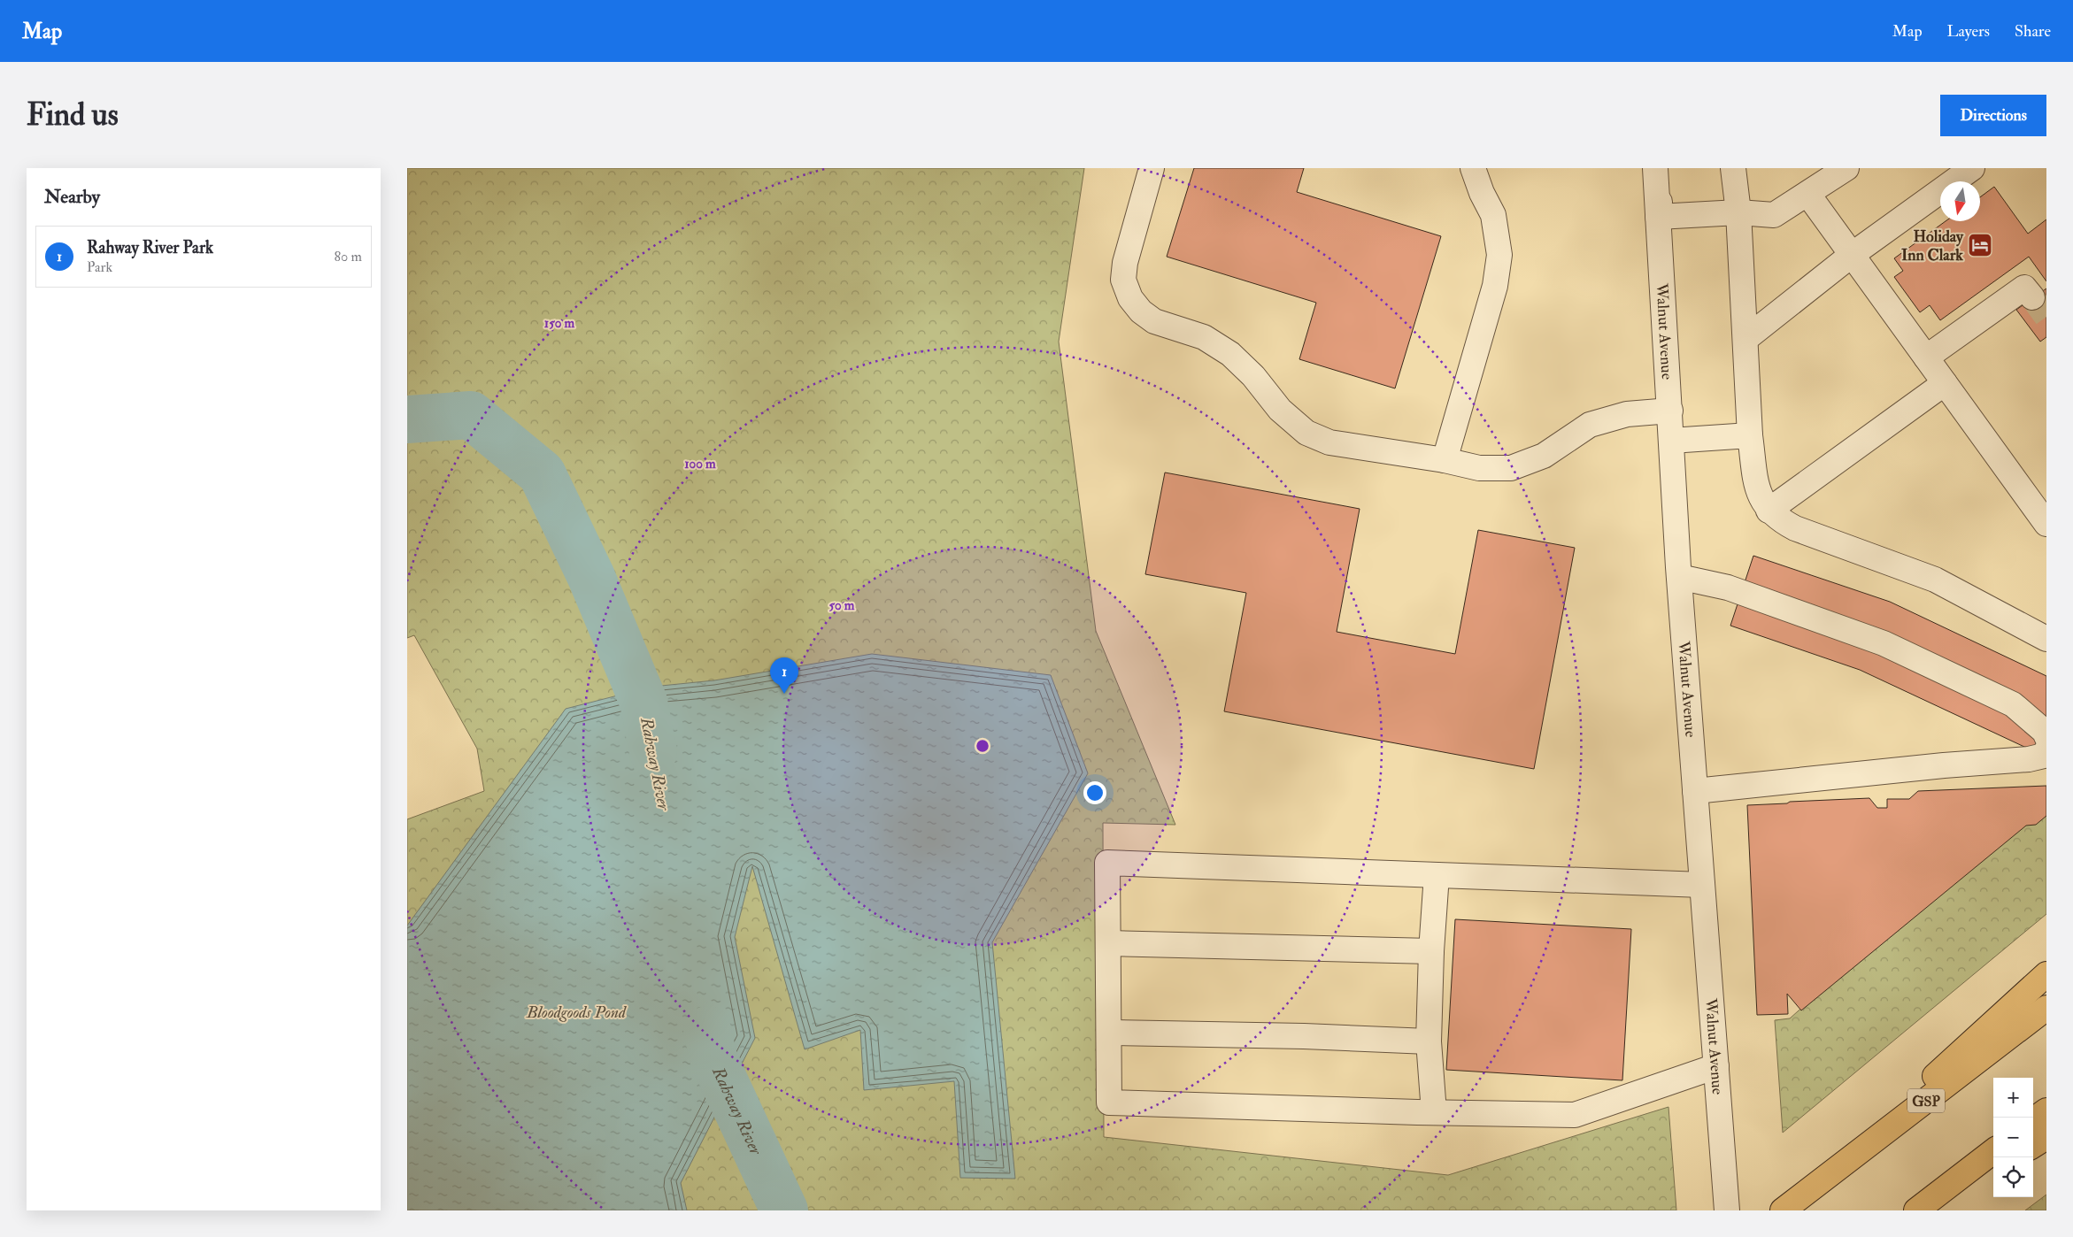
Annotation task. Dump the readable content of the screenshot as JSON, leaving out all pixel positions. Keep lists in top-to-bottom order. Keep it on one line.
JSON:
{"streets":{"highway":["GSP"],"street":["Walnut Avenue"]},"water":["Rahway River","Bloodgoods Pond"],"places":{"hotel":["Holiday Inn Clark"]},"north":"bottom","page":{"header":"Map","nav":["Map","Layers","Share"],"buttons":"Directions","title":"Find us","heading":"Nearby","list":[{"mark":"1","name":"Rahway River Park","note":"Park","value":"80 m"}],"pins":"1","map_buttons":["+","−"]},"rings":["150 m","100 m","50 m"]}
